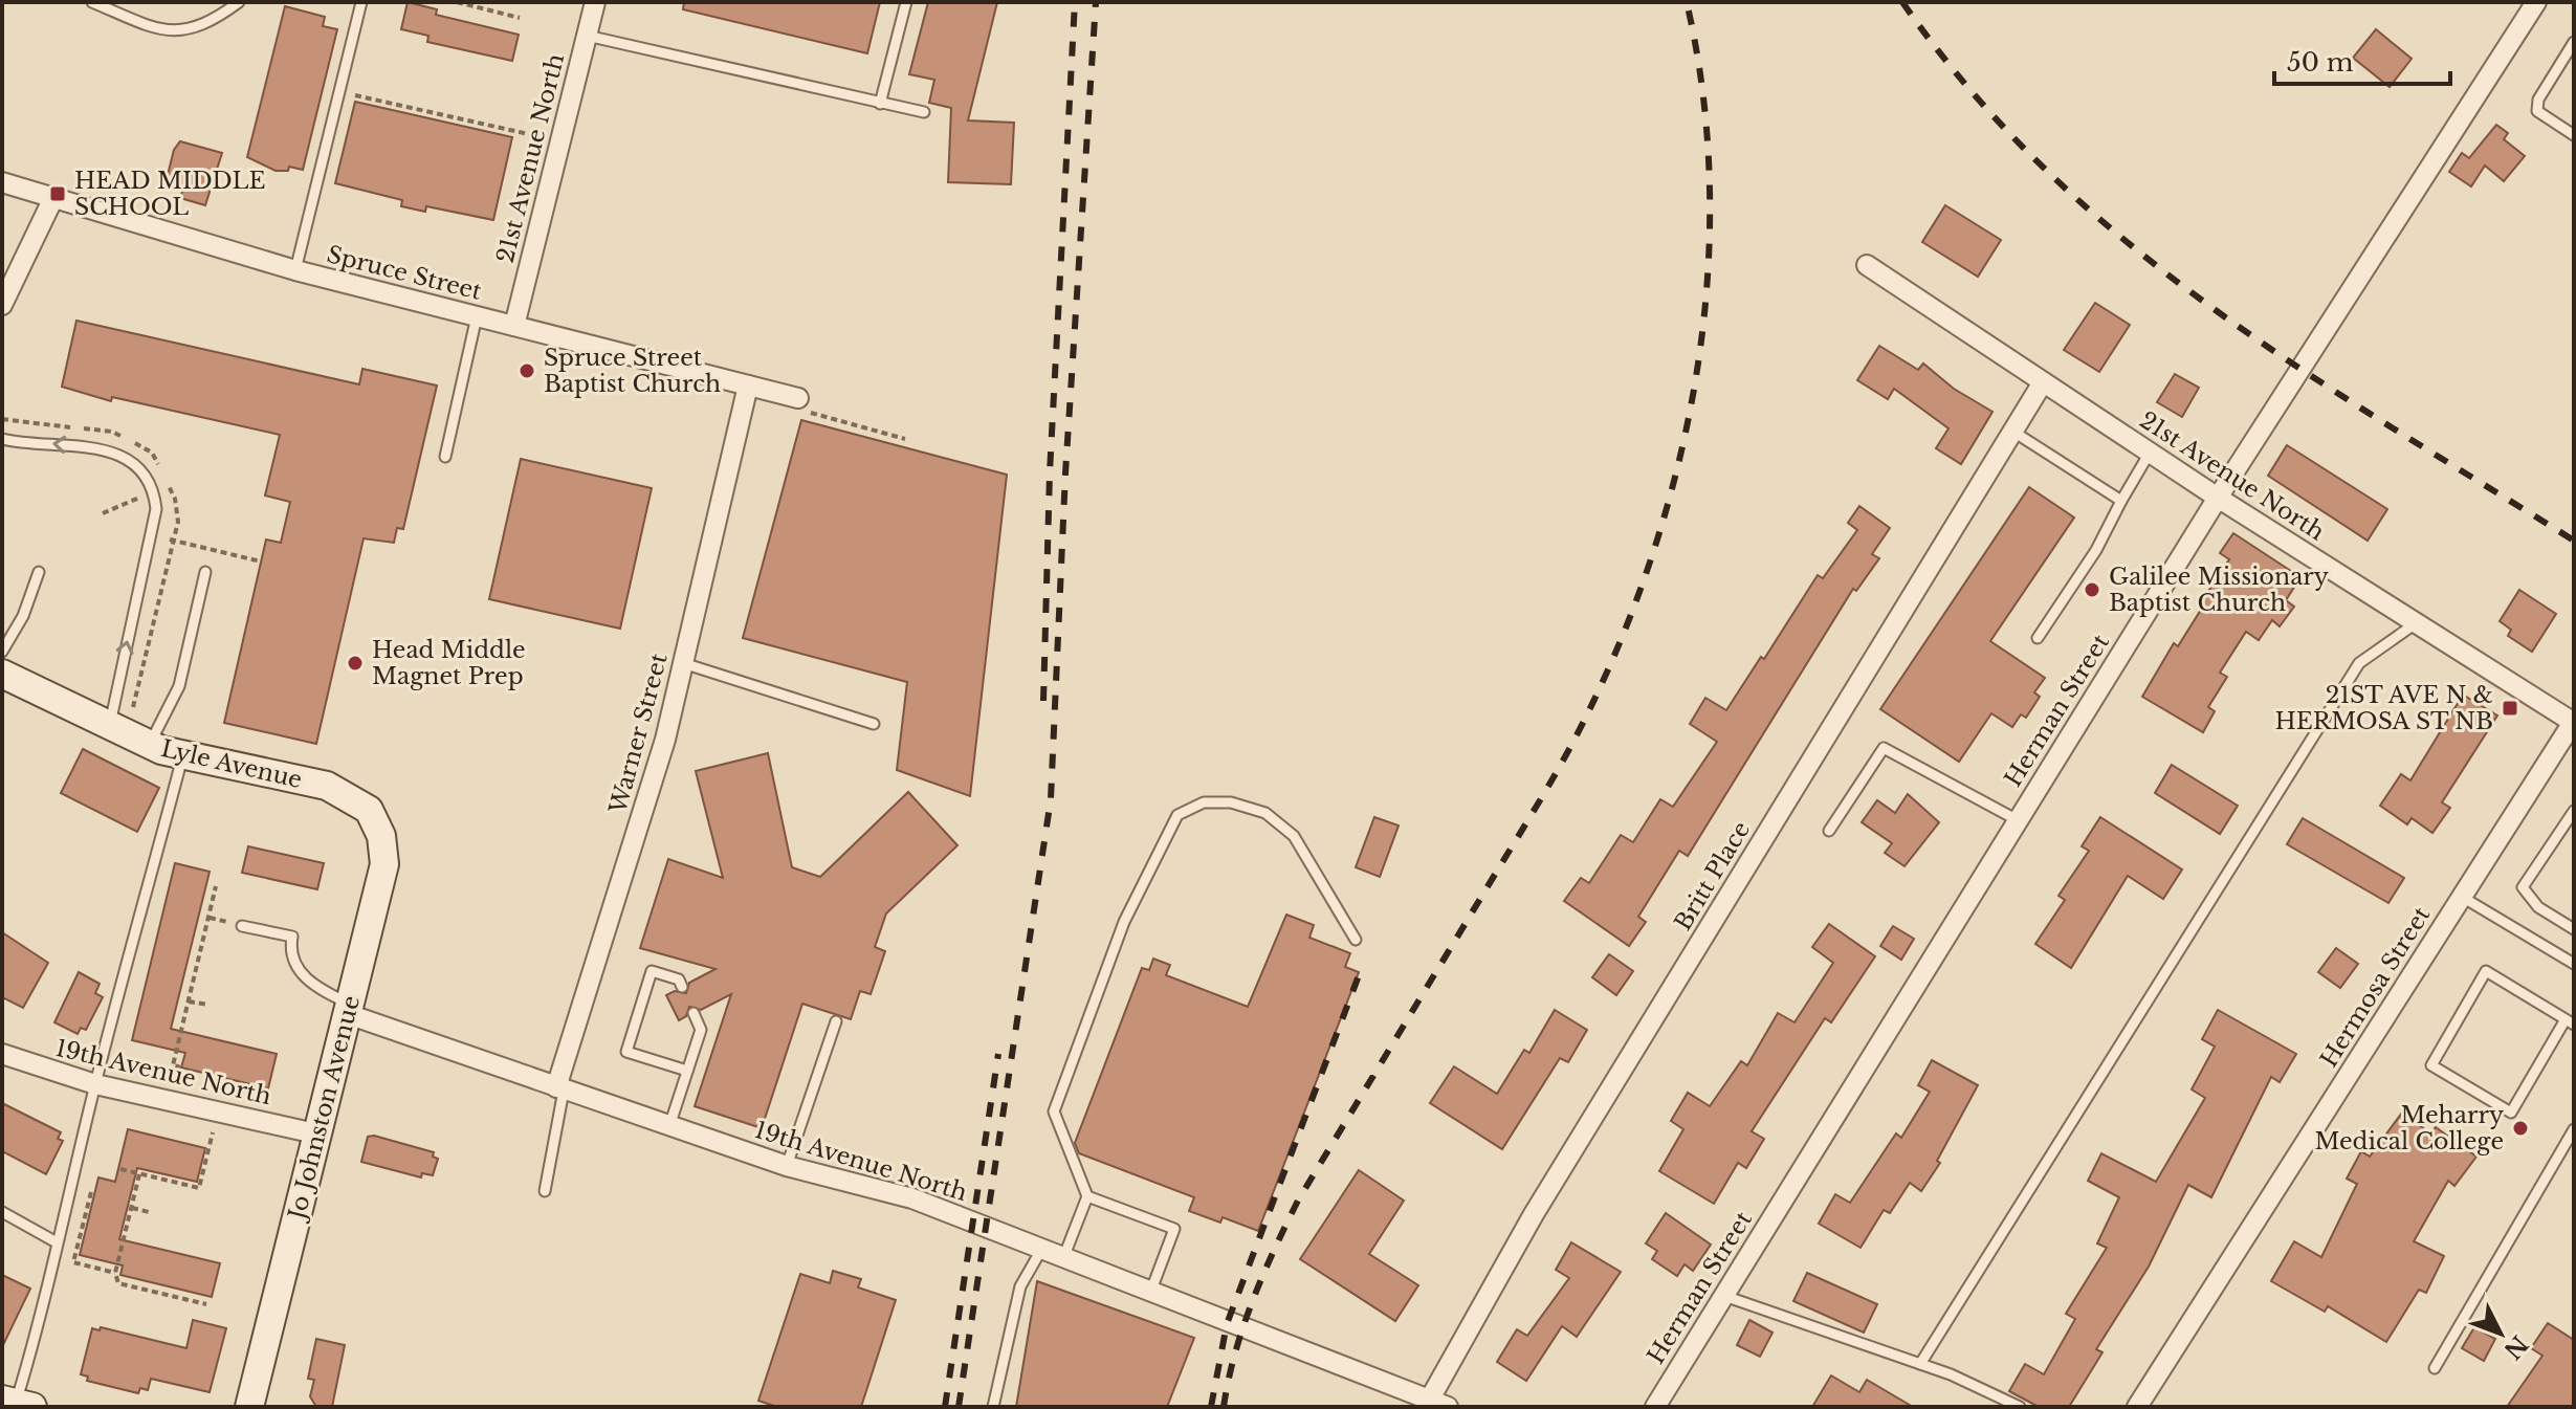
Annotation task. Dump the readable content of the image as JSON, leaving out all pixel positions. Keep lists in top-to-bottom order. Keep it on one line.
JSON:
{"streets":{"street":["21st Avenue North","Spruce Street","Herman Street","Warner Street","Lyle Avenue","Britt Place","Hermosa Street","19th Avenue North","Jo Johnston Avenue"]},"crossings":[["21st Avenue North","Spruce Street"],["21st Avenue North","Herman Street"],["21st Avenue North","Britt Place"],["21st Avenue North","Hermosa Street"],["Spruce Street","Warner Street"],["Warner Street","19th Avenue North"],["Lyle Avenue","Jo Johnston Avenue"],["Britt Place","19th Avenue North"],["19th Avenue North","Jo Johnston Avenue"]],"places":{"transit":["HEAD MIDDLE SCHOOL","21ST AVE N & HERMOSA ST NB"],"other":["Spruce Street Baptist Church","Galilee Missionary Baptist Church","Head Middle Magnet Prep","Meharry Medical College"]},"scale_bar":"50 m","north":"bottom right"}
